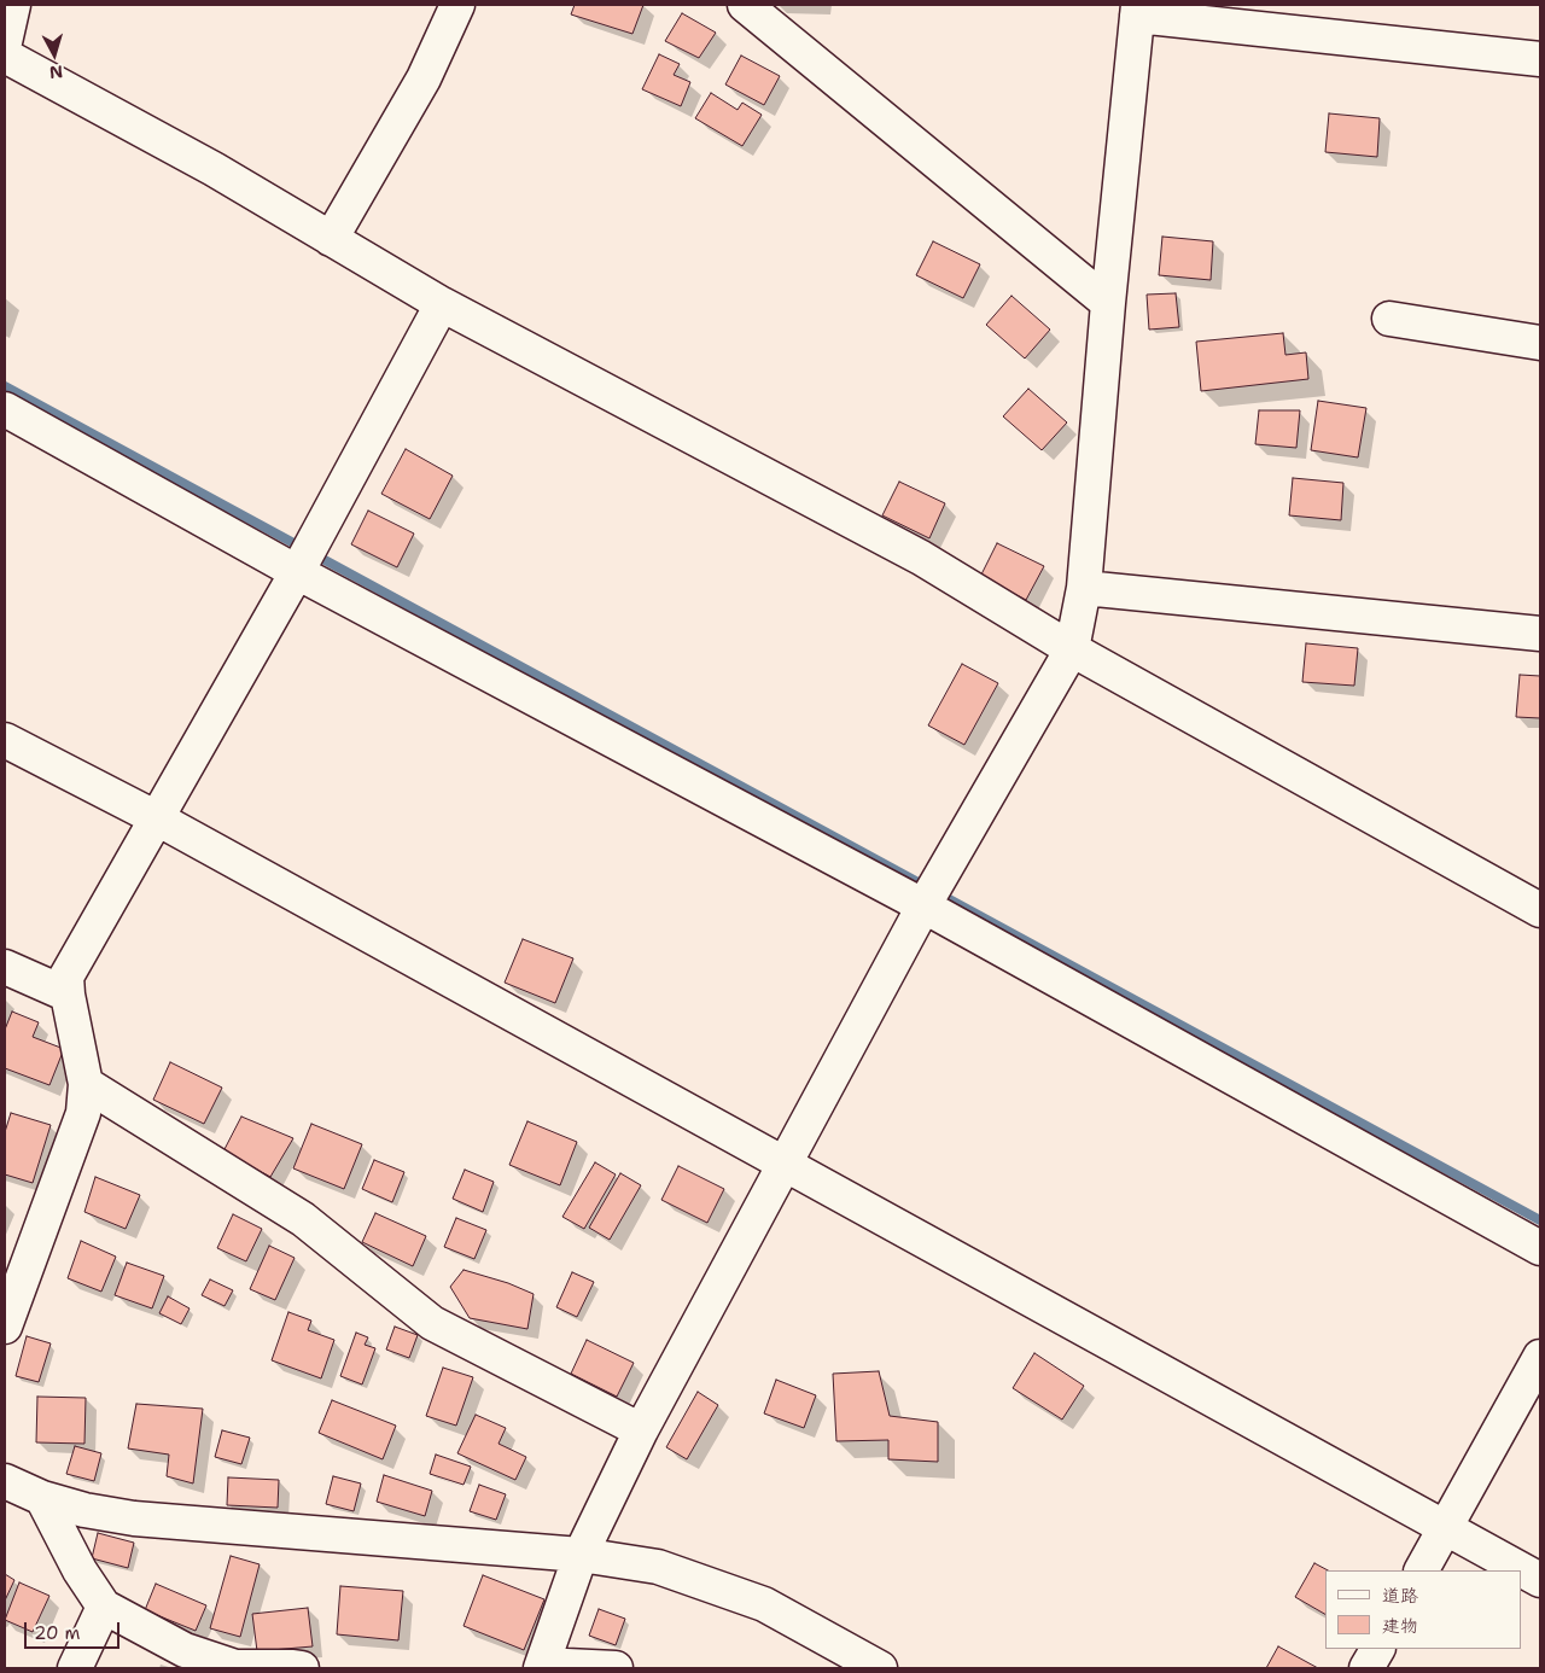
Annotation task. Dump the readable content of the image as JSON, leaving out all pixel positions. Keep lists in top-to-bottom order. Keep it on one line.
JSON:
{"legend":["道路","建物"],"scale_bar":"20 m","north":"bottom"}
